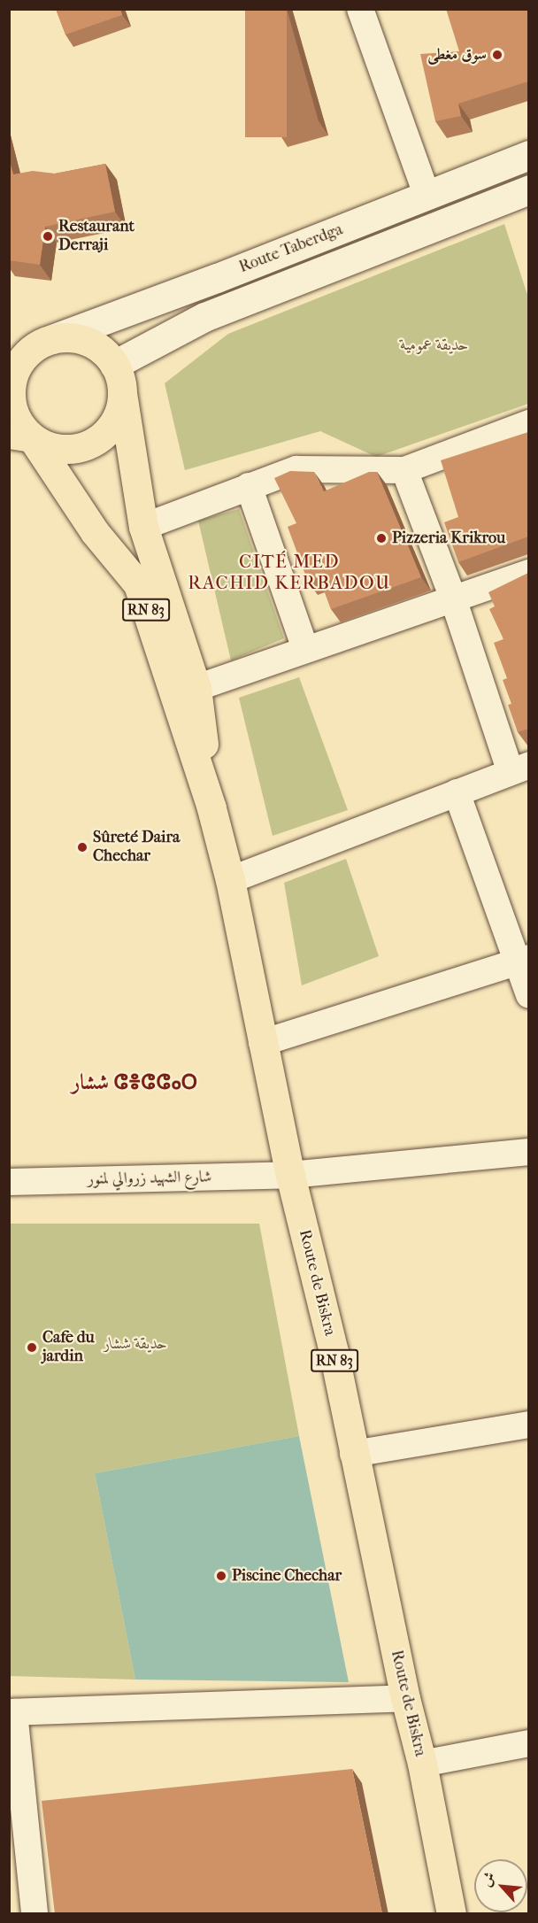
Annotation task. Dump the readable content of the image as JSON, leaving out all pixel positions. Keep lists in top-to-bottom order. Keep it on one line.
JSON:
{"streets":{"main road":["Route Taberdga","RN 83","Route de Biskra"],"street":["شارع الشهيد زروالي لمنور"]},"crossings":[["Route Taberdga","RN 83"],["RN 83","Route de Biskra"],["شارع الشهيد زروالي لمنور","Route de Biskra"]],"districts":["CITÉ MED RACHID KERBADOU","ششار ⵛⴻⵛⵛⴰⵔ"],"parks":["حديقة عمومية","حديقة ششار"],"places":["سوق مغطى","Restaurant Derraji","Pizzeria Krikrou","Sûreté Daira Chechar","Cafe du jardin","Piscine Chechar"],"north":"top left"}
